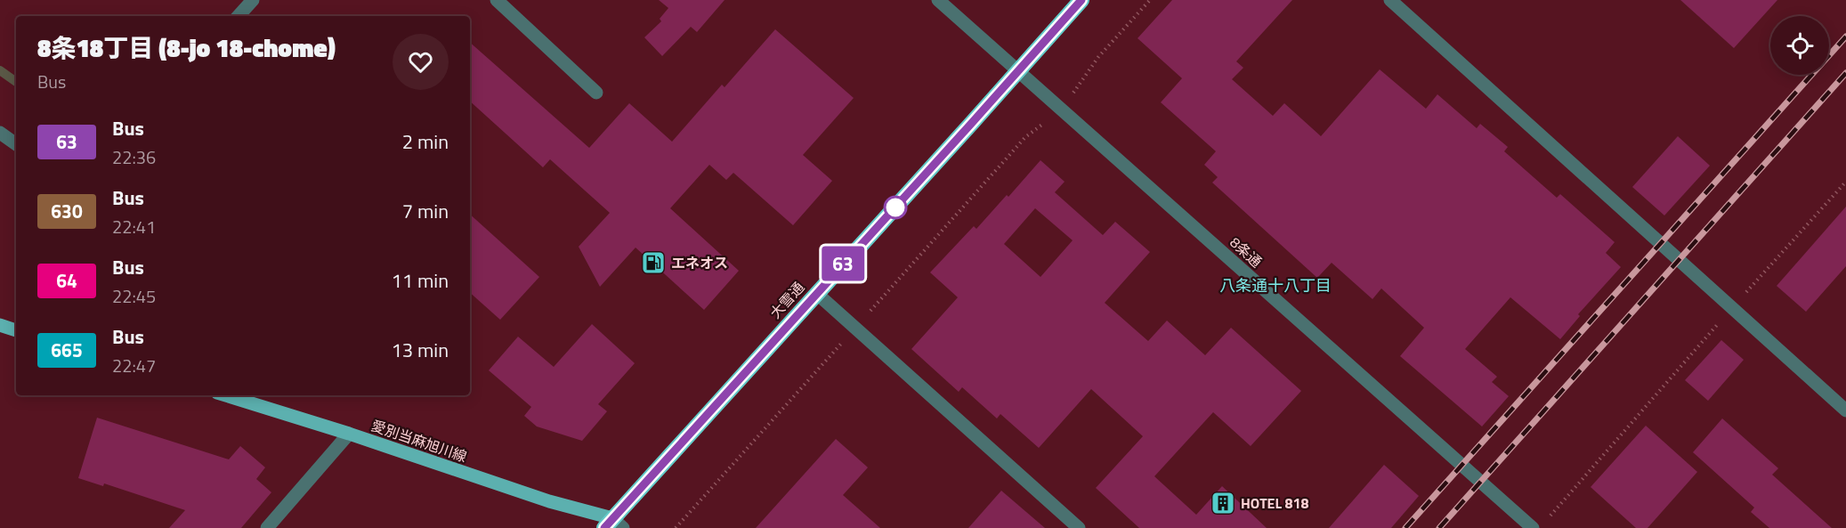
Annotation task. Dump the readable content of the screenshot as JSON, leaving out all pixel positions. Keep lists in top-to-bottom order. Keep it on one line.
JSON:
{"streets":{"highway":["大雪通"],"main road":["愛別当麻旭川線"],"street":["8条通"]},"crossings":[["8条通","大雪通"],["大雪通","愛別当麻旭川線"]],"districts":["八条通十八丁目"],"places":{"fuel station":["エネオス"],"building":["HOTEL 818"]},"lines":["bus line 63"],"page":{"on_map":"63","heading":["8条18丁目 (8-jo 18-chome)","Bus"],"list":[{"mark":"63","name":"Bus","note":"22:36","value":"2 min"},{"mark":"630","name":"Bus","note":"22:41","value":"7 min"},{"mark":"64","name":"Bus","note":"22:45","value":"11 min"},{"mark":"665","name":"Bus","note":"22:47","value":"13 min"}]}}
